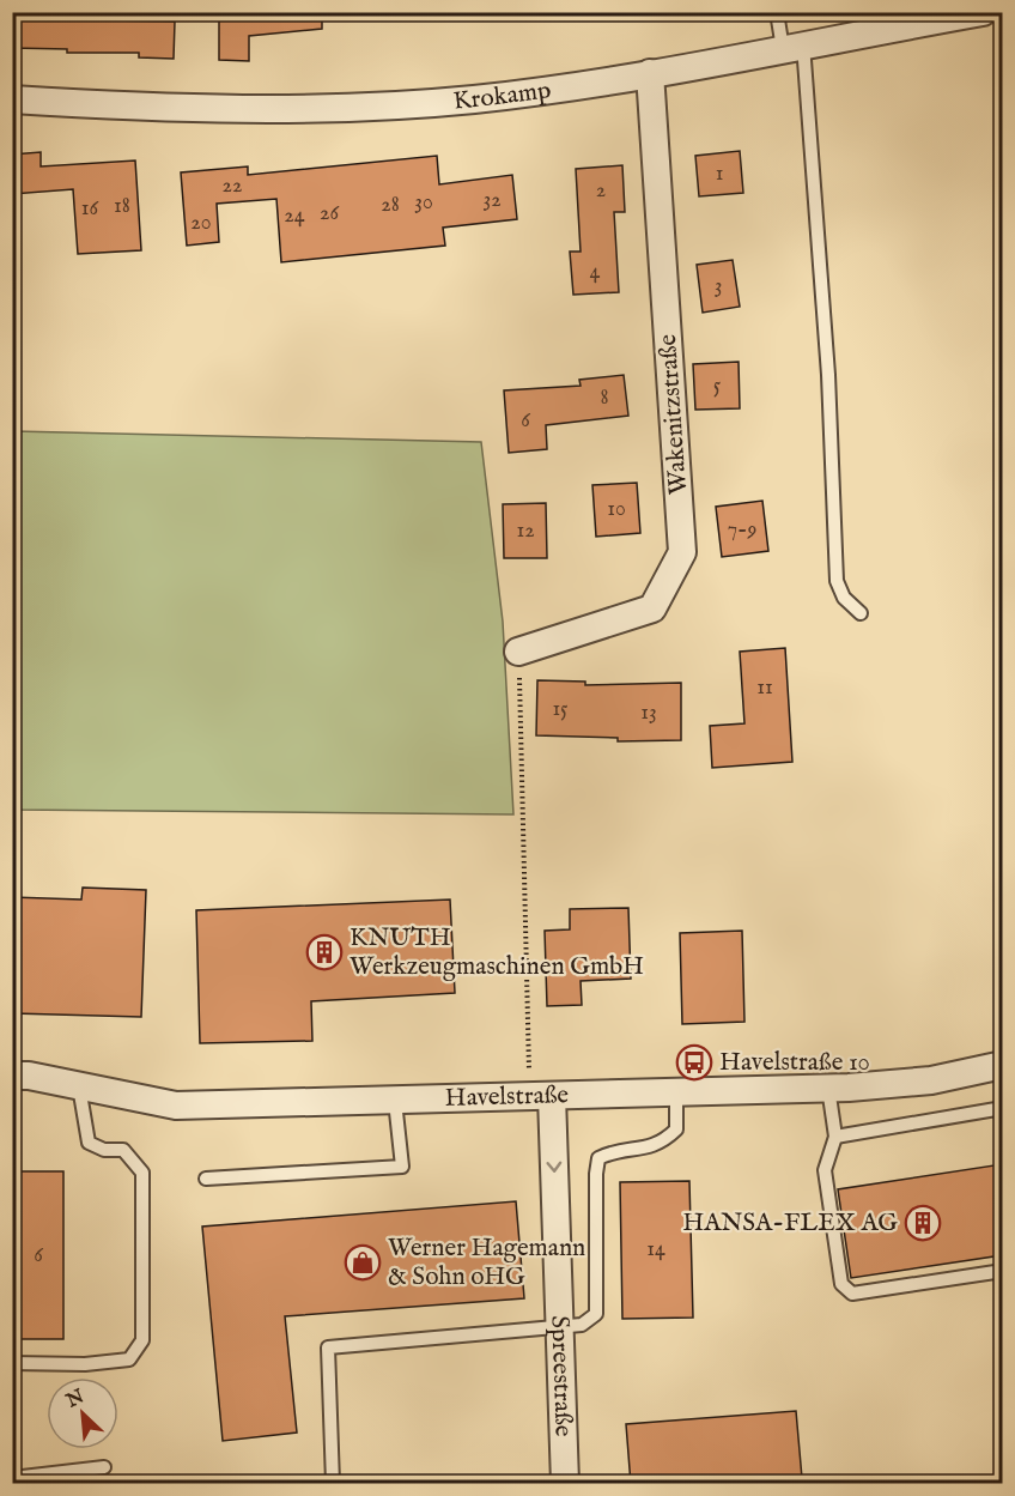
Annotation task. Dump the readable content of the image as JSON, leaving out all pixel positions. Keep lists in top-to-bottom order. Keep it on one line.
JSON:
{"streets":{"street":["Krokamp","Wakenitzstraße","Havelstraße","Spreestraße"]},"crossings":[["Krokamp","Wakenitzstraße"],["Havelstraße","Spreestraße"]],"one_way":["Spreestraße"],"places":{"building":["KNUTH Werkzeugmaschinen GmbH","HANSA-FLEX AG"],"bus stop":["Havelstraße 10"],"shop":["Werner Hagemann & Sohn oHG"]},"house_numbers":["1","22","2","32","30","28","18","16","26","24","20","4","3","5","8","6","10","7-9","12","11","15","13","14","6"],"north":"top left"}
